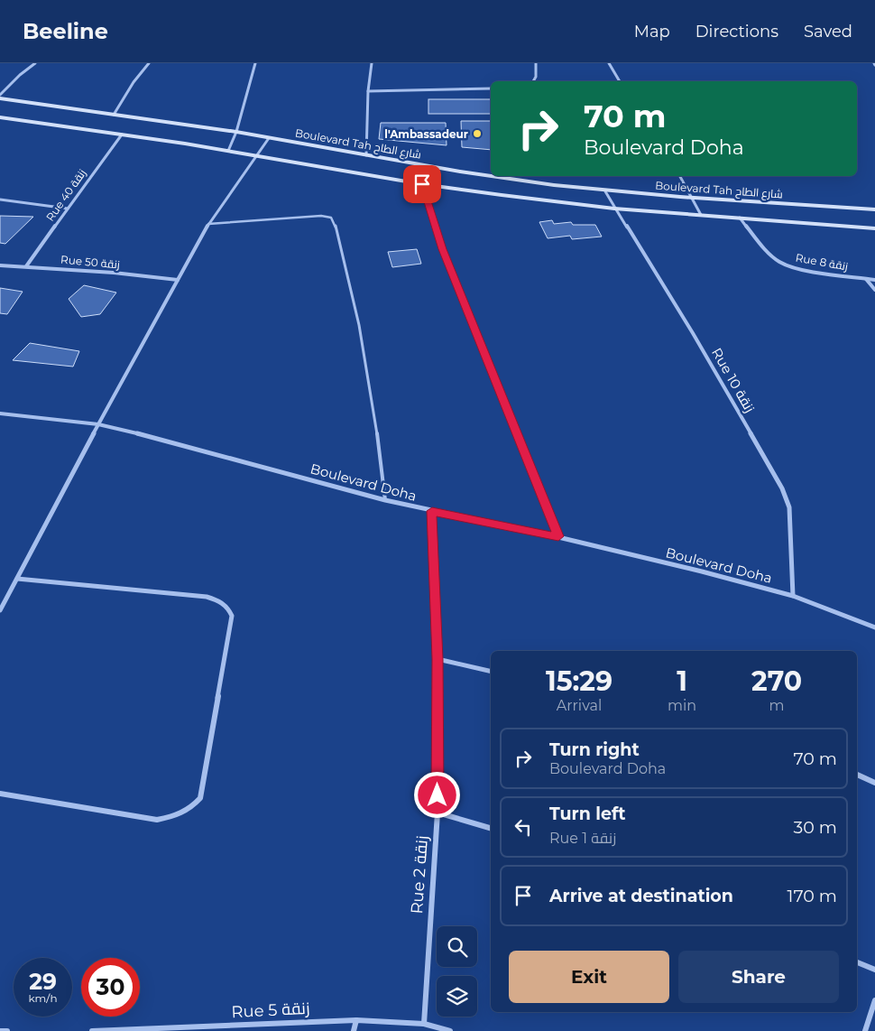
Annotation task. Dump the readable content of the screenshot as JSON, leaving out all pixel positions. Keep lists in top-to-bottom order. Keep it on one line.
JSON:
{"streets":{"street":["Boulevard Tah شارع الطاح","Rue 40 زنقة","Rue 50 زنقة","Rue 8 زنقة","Rue 10 زنقة","Boulevard Doha","Rue 2 زنقة","Rue 5 زنقة"]},"crossings":[["Boulevard Tah شارع الطاح","Rue 40 زنقة"],["Boulevard Tah شارع الطاح","Rue 8 زنقة"],["Boulevard Tah شارع الطاح","Rue 10 زنقة"],["Rue 40 زنقة","Rue 50 زنقة"],["Rue 10 زنقة","Boulevard Doha"],["Boulevard Doha","Rue 2 زنقة"],["Rue 2 زنقة","Rue 5 زنقة"]],"places":["l'Ambassadeur"],"page":{"header":"Beeline","nav":["Map","Directions","Saved"],"turn":["70 m","Boulevard Doha"],"eta":["15:29","Arrival","1","min","270","m"],"list":[{"name":"Turn right","note":"Boulevard Doha","value":"70 m"},{"name":"Turn left","note":"Rue 1 زنقة","value":"30 m"},{"name":"Arrive at destination","value":"170 m"}],"buttons":["Exit","Share"],"speed":"29 km/h","limit":"30"}}
